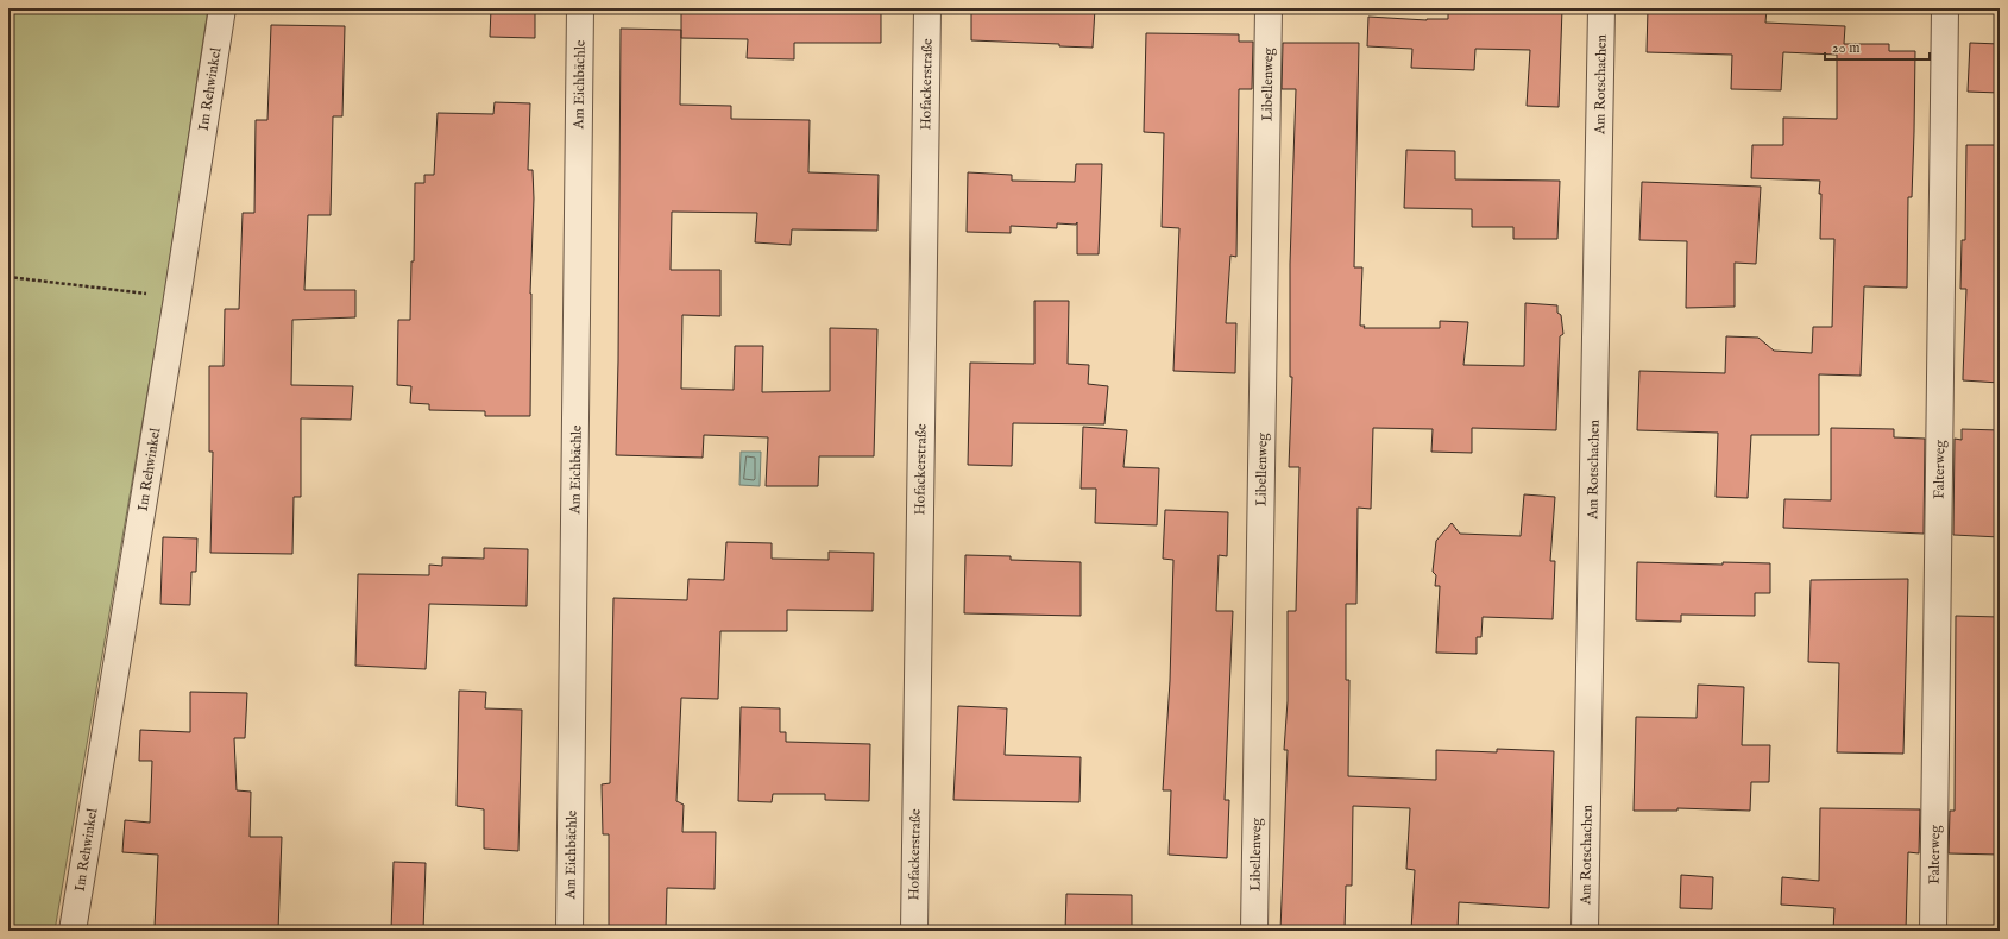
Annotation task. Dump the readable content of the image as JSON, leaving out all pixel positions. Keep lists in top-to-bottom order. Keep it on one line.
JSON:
{"streets":{"street":["Am Eichbächle","Hofackerstraße","Libellenweg","Am Rotschachen","Im Rehwinkel","Falterweg"]},"scale_bar":"20 m"}
